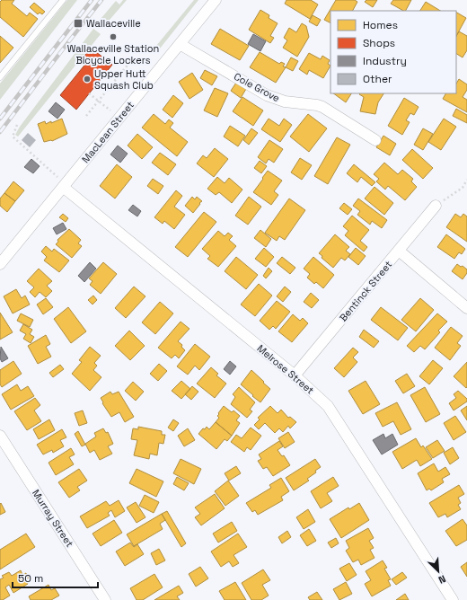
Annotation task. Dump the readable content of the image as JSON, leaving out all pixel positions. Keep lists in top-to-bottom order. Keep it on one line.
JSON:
{"streets":{"street":["Cole Grove","MacLean Street","Bentinck Street","Melrose Street","Murray Street"]},"crossings":[["Cole Grove","MacLean Street"],["MacLean Street","Melrose Street"],["Bentinck Street","Melrose Street"]],"places":{"transit":["Wallaceville"],"other":["Wallaceville Station Bicycle Lockers","Upper Hutt Squash Club"]},"legend":["Homes","Shops","Industry","Other"],"scale_bar":"50 m","north":"bottom right"}
